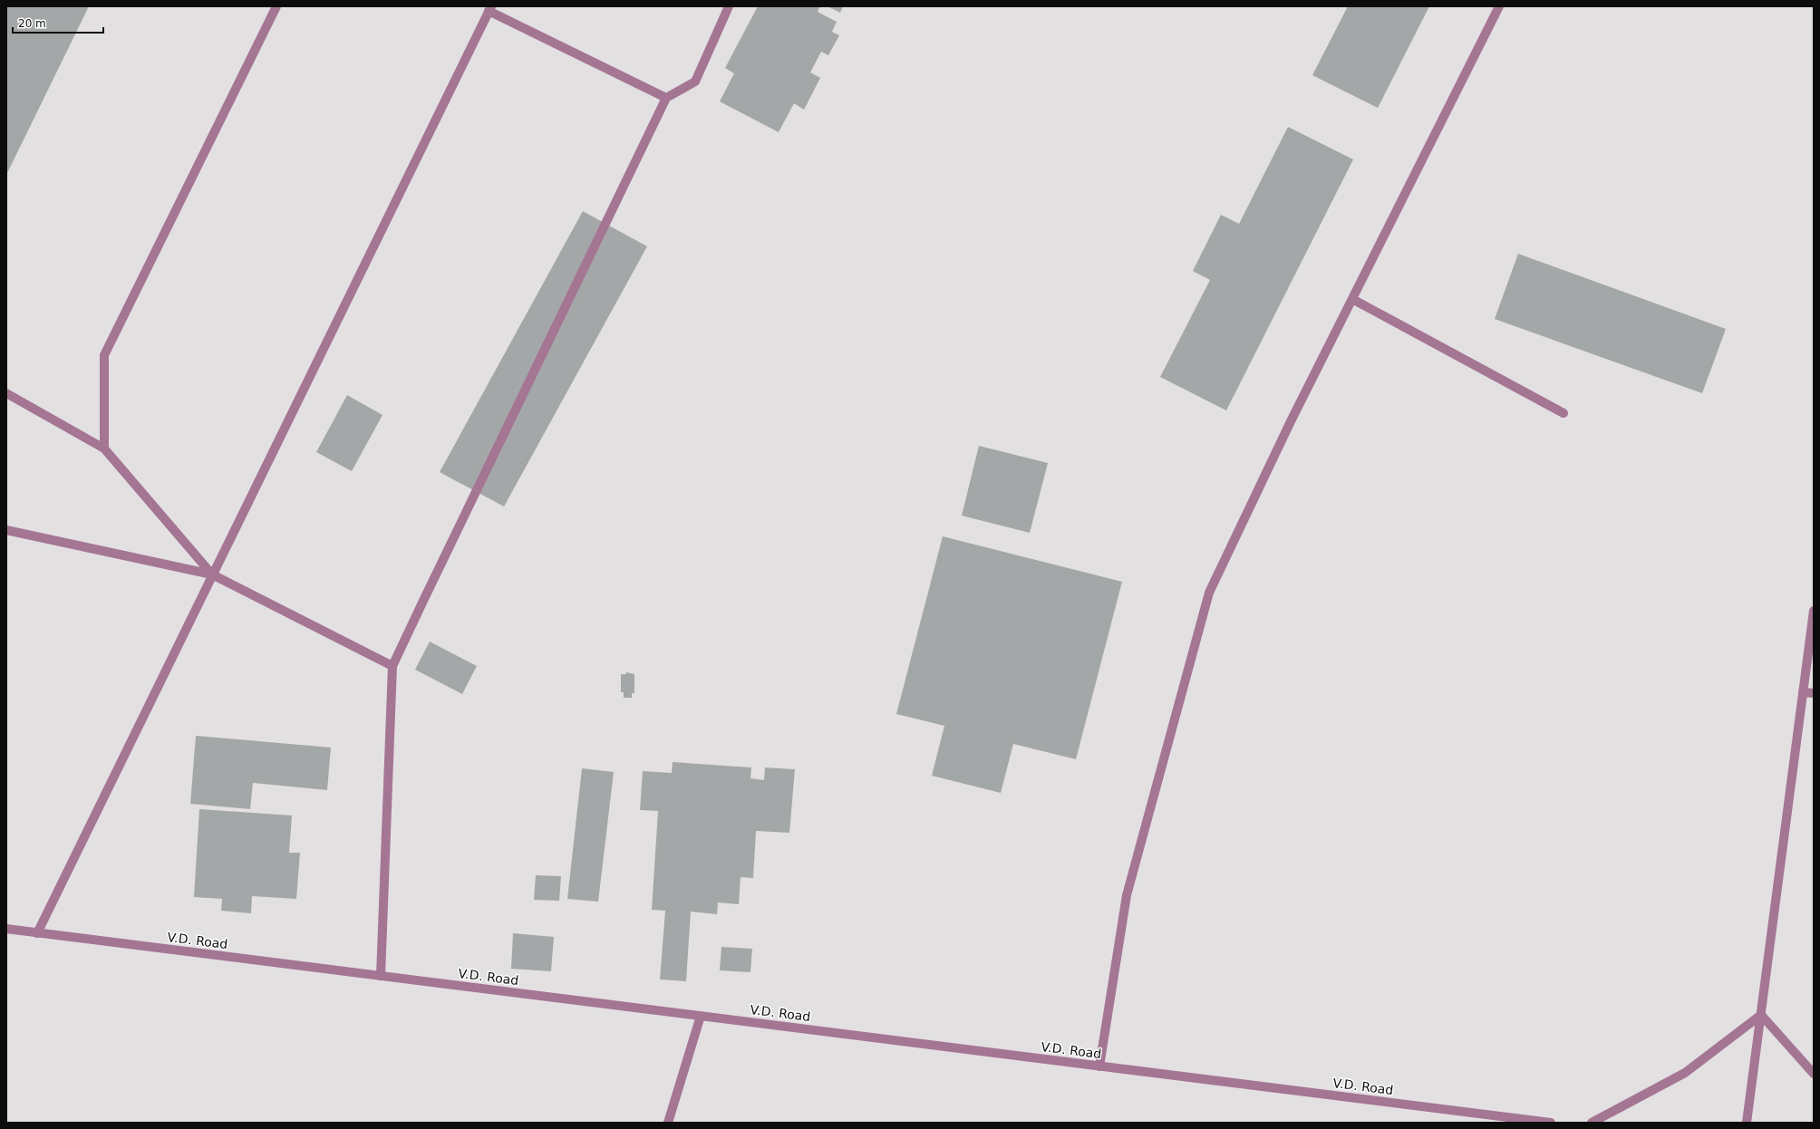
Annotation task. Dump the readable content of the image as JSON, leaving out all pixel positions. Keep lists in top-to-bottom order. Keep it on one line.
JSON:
{"streets":{"street":["V.D. Road"]},"scale_bar":"20 m"}
